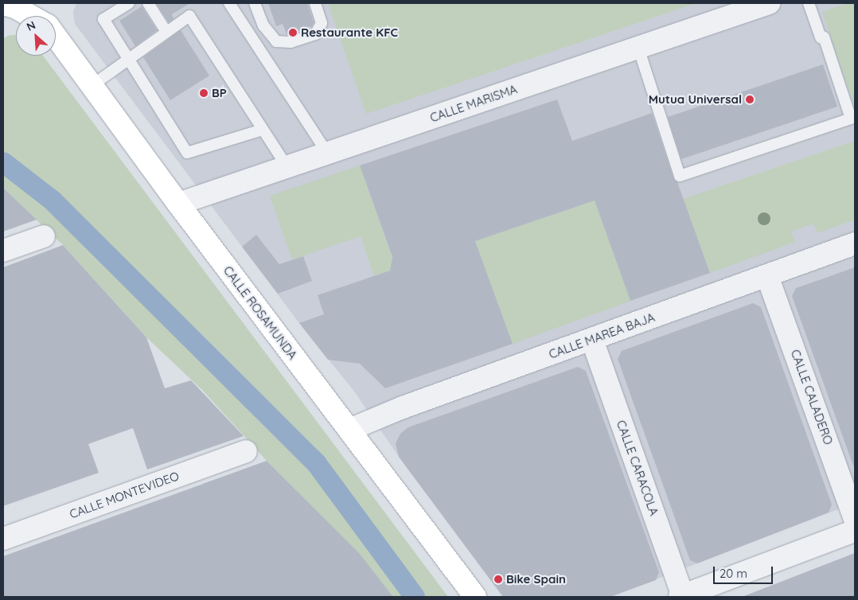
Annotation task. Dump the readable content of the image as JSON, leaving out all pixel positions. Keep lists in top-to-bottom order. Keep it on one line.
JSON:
{"streets":{"main road":["CALLE ROSAMUNDA"],"street":["CALLE MARISMA","CALLE MAREA BAJA","CALLE CALADERO","CALLE CARACOLA","CALLE MONTEVIDEO"]},"crossings":[["CALLE MARISMA","CALLE ROSAMUNDA"],["CALLE ROSAMUNDA","CALLE MAREA BAJA"],["CALLE MAREA BAJA","CALLE CALADERO"],["CALLE MAREA BAJA","CALLE CARACOLA"]],"places":["Restaurante KFC","BP","Mutua Universal","Bike Spain"],"scale_bar":"20 m","north":"top left"}
